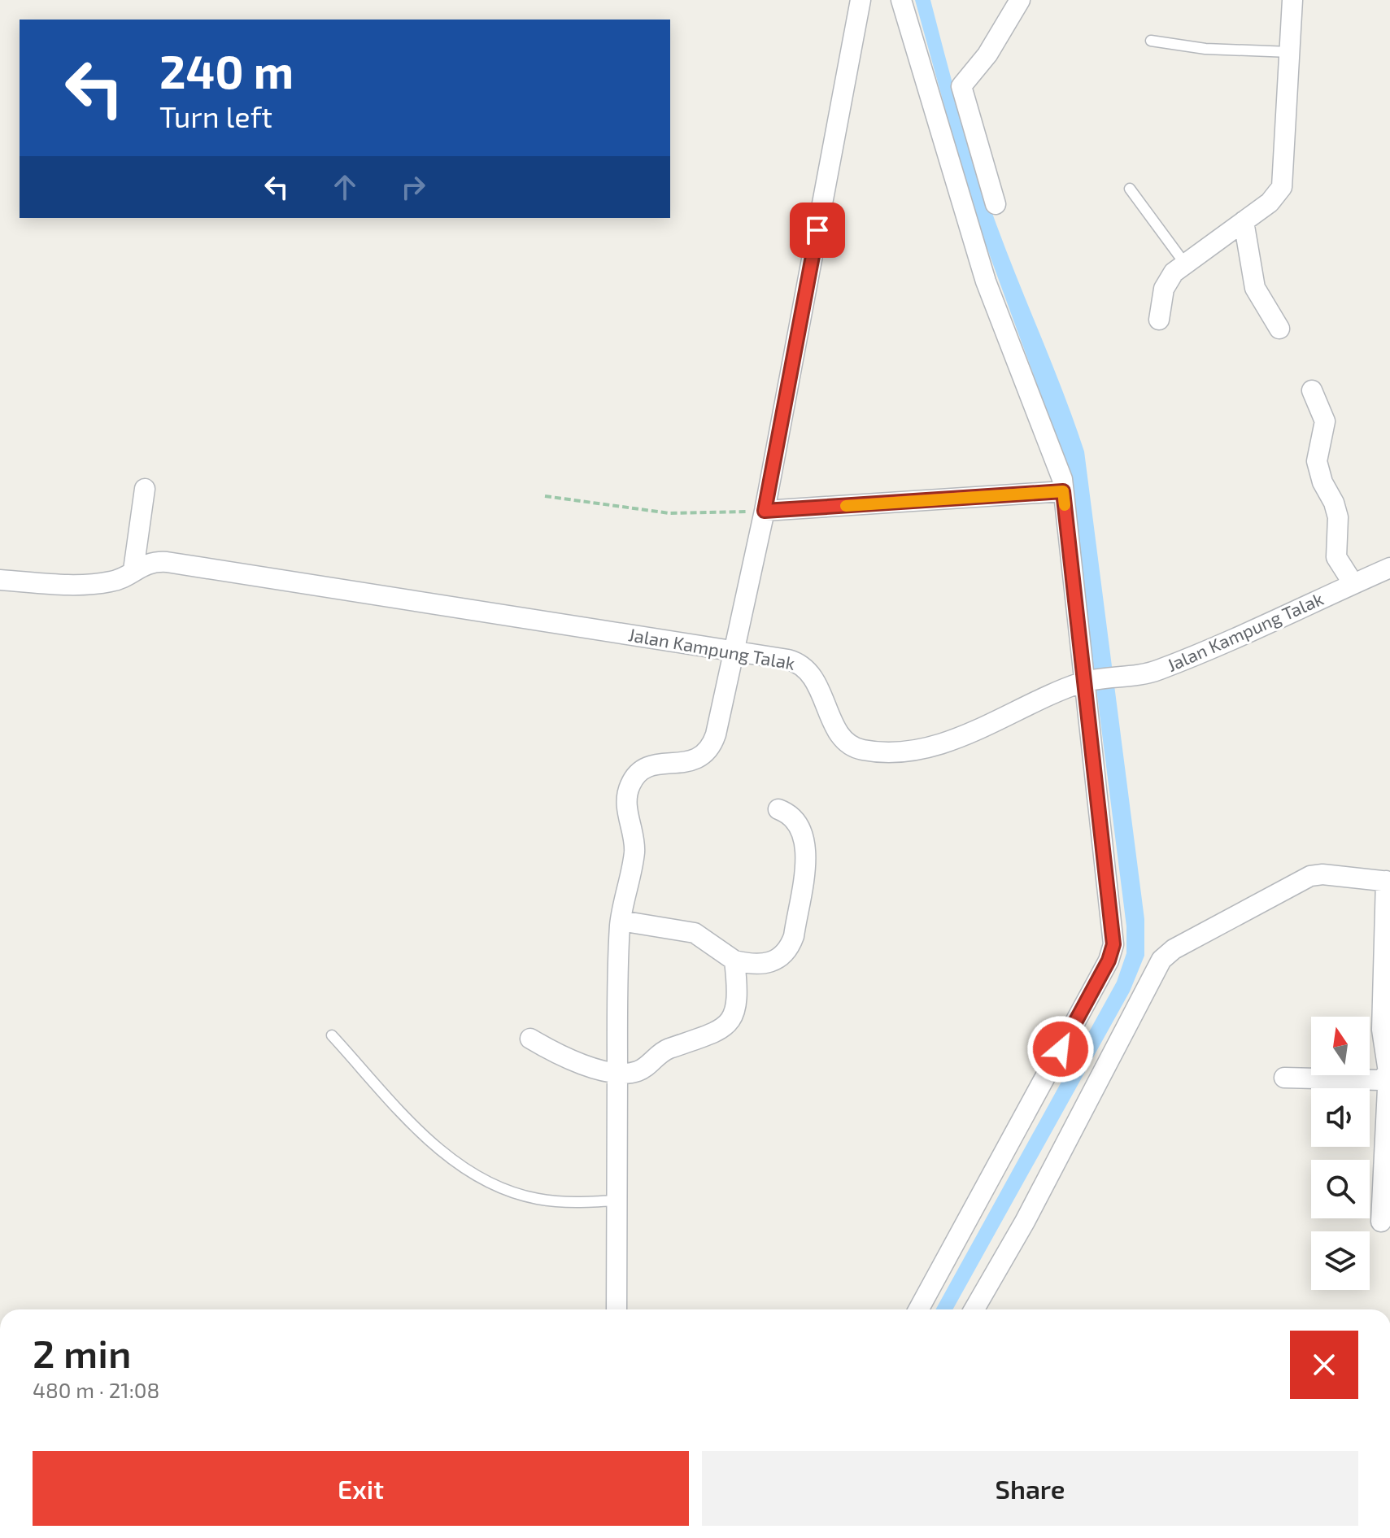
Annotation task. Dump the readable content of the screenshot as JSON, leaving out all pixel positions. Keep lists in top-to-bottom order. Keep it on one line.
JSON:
{"streets":{"street":["Jalan Kampung Talak"]},"north":"top","page":{"turn":["240 m","Turn left"],"heading":["2 min","480 m · 21:08"],"buttons":["Exit","Share"]}}
